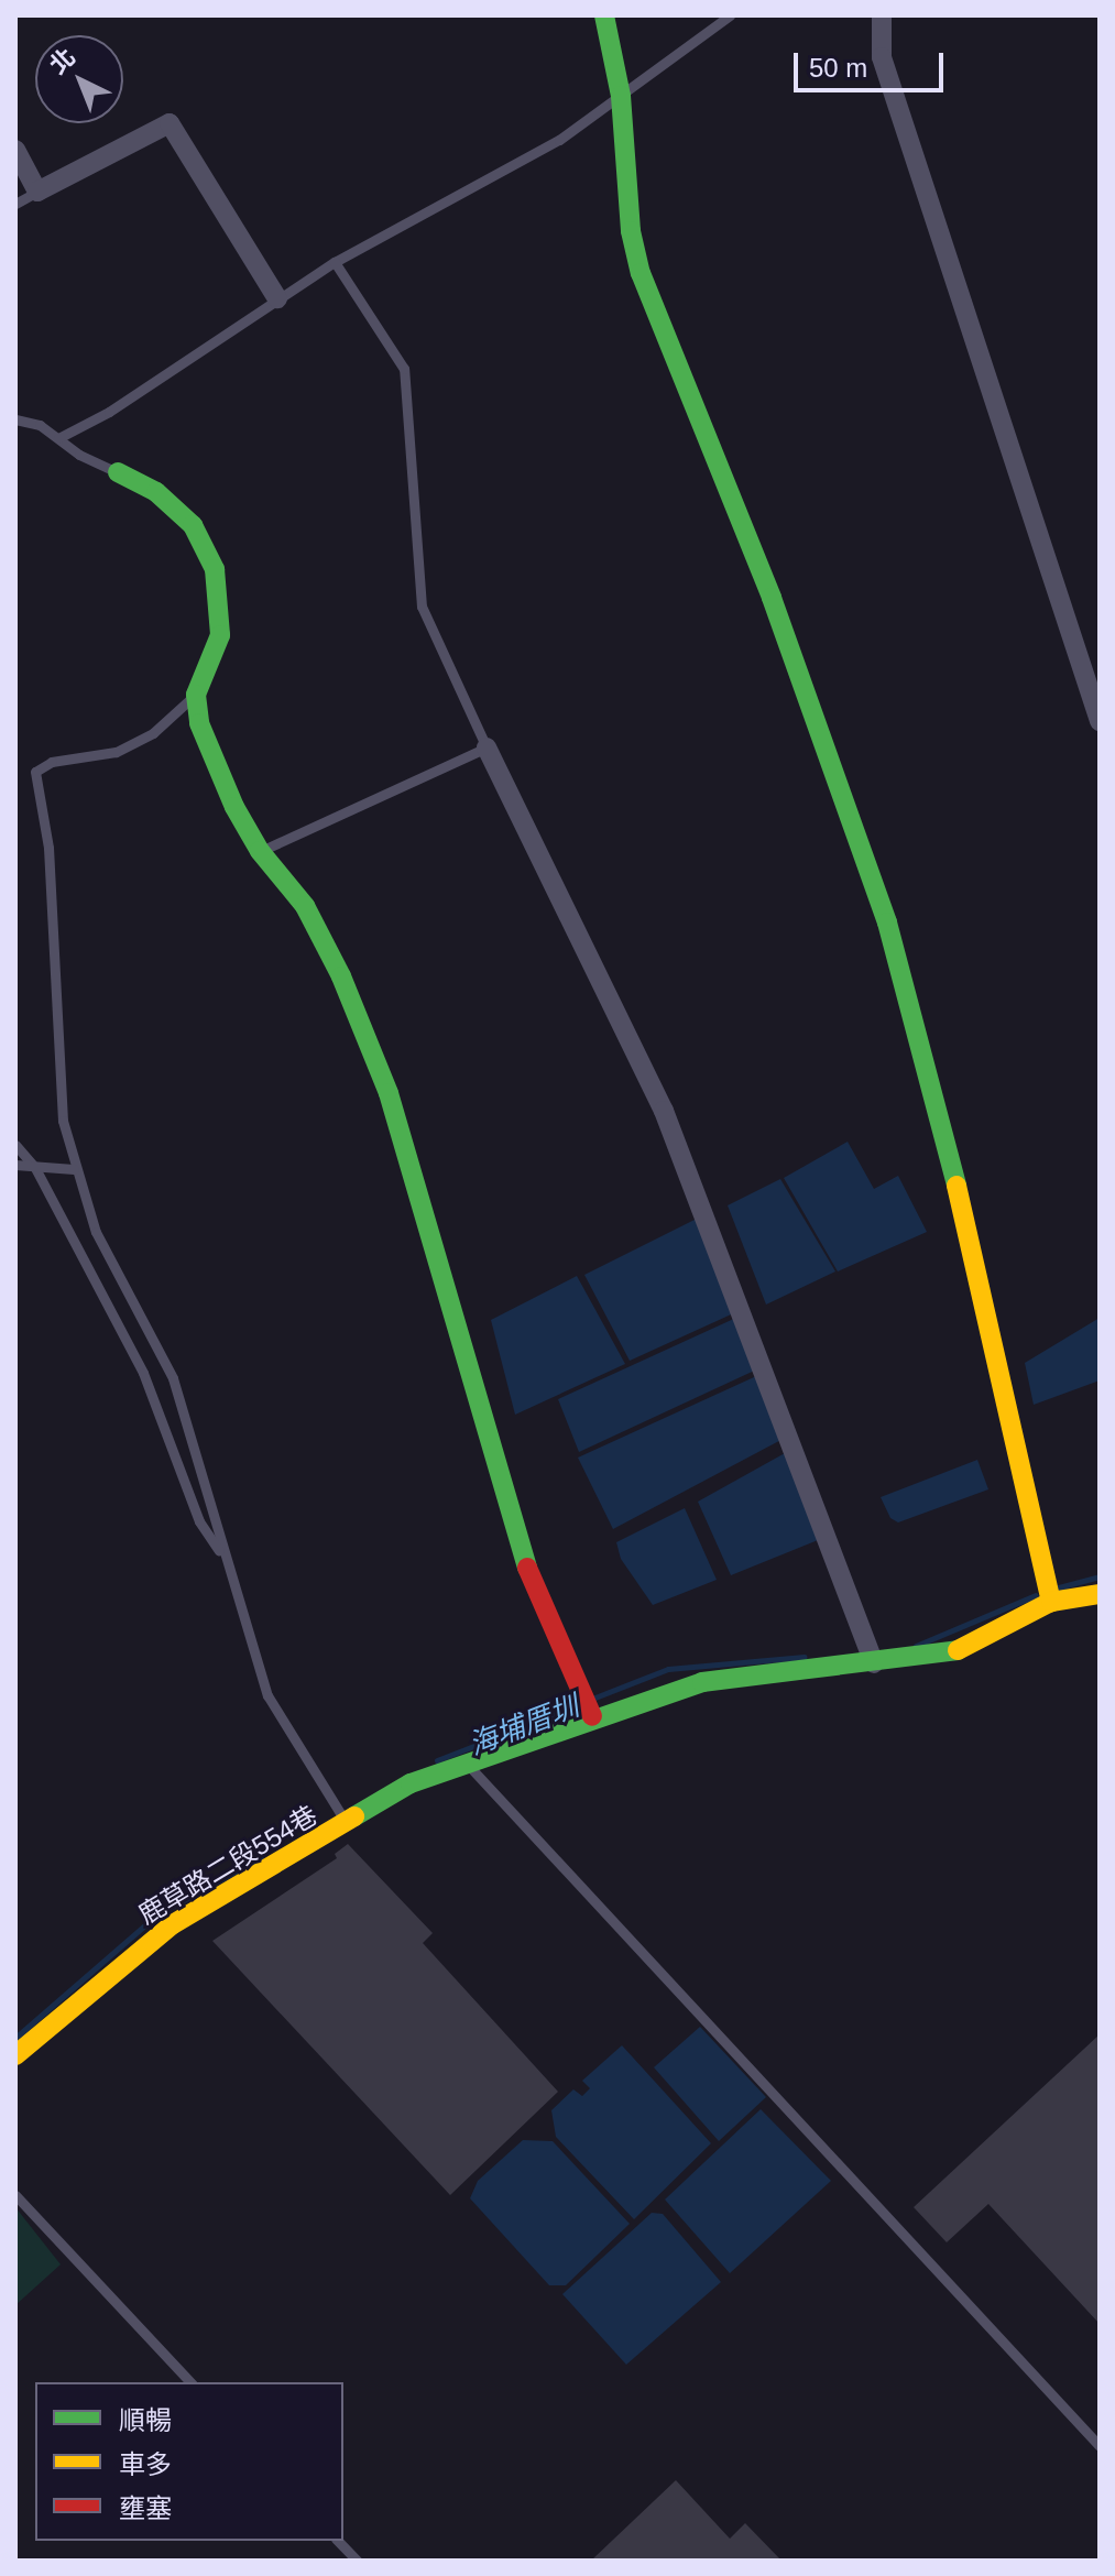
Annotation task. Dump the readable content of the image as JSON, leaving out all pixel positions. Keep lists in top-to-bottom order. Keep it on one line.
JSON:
{"streets":{"street":["鹿草路二段554巷"]},"water":["海埔厝圳"],"legend":["順暢","車多","壅塞"],"scale_bar":"50 m","north":"top left"}
